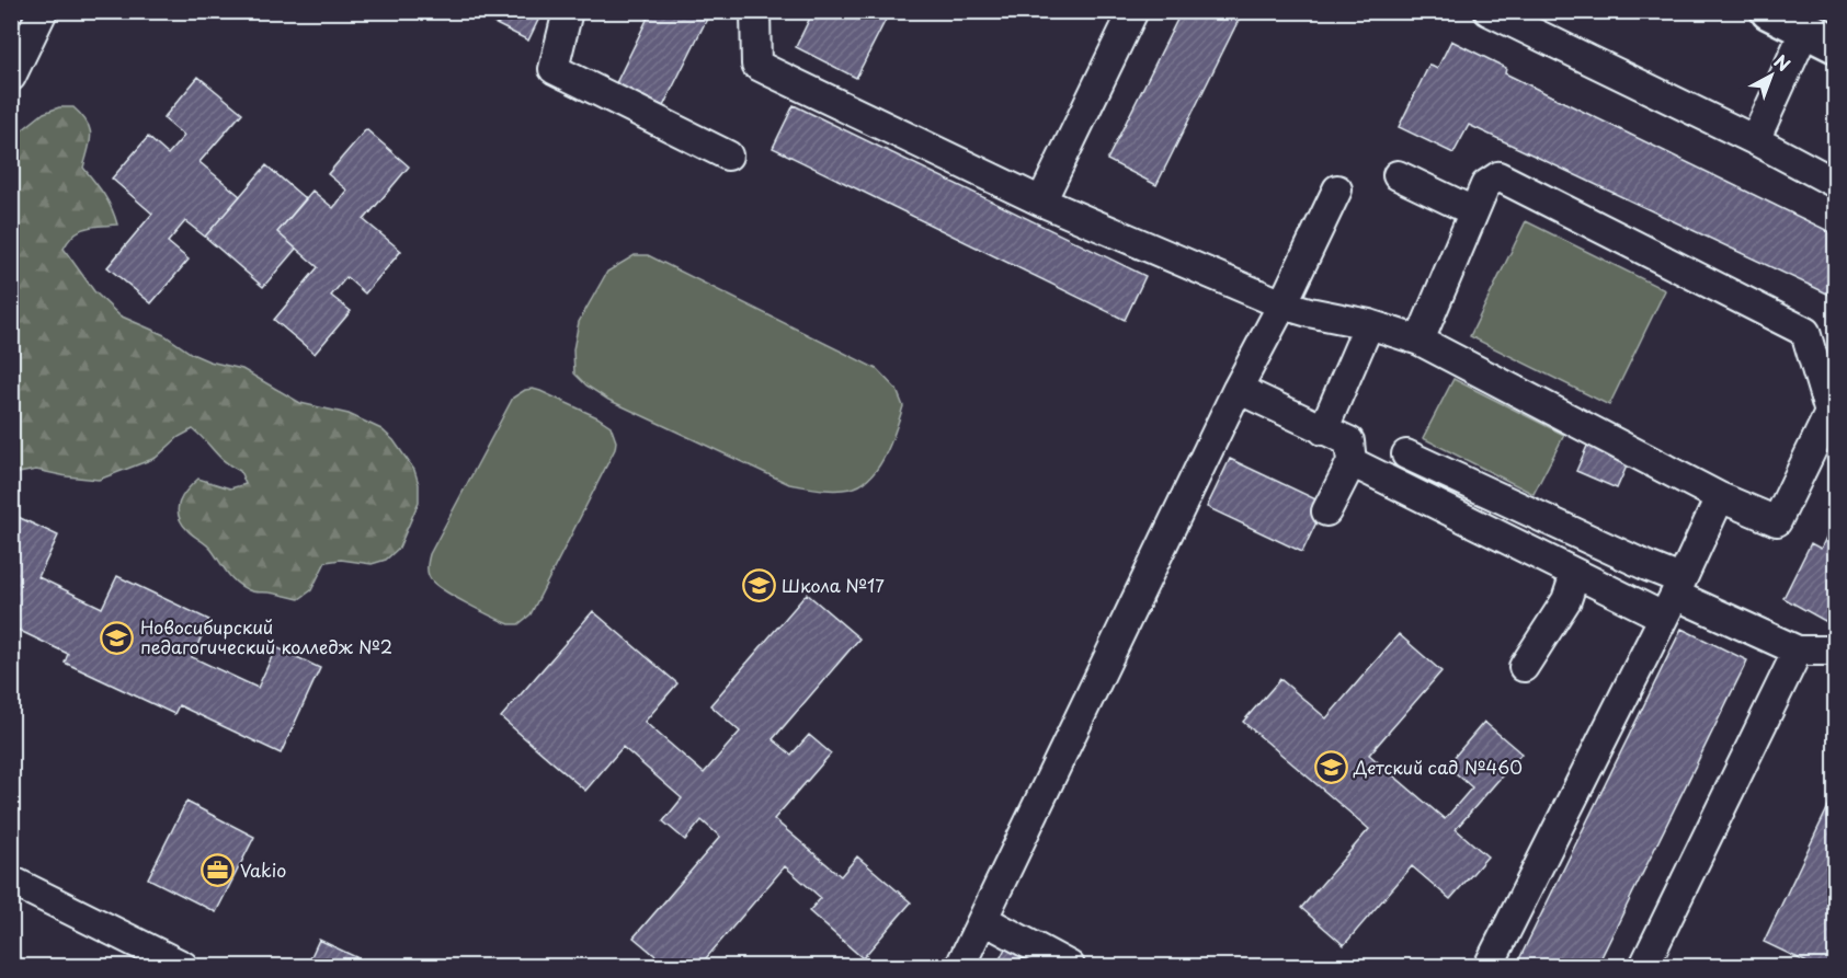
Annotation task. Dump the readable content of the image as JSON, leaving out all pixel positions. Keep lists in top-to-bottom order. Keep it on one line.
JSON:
{"places":{"school or university":["Школа №17","Новосибирский педагогический колледж №2","Детский сад №460"],"office":["Vakio"]},"north":"top right"}
